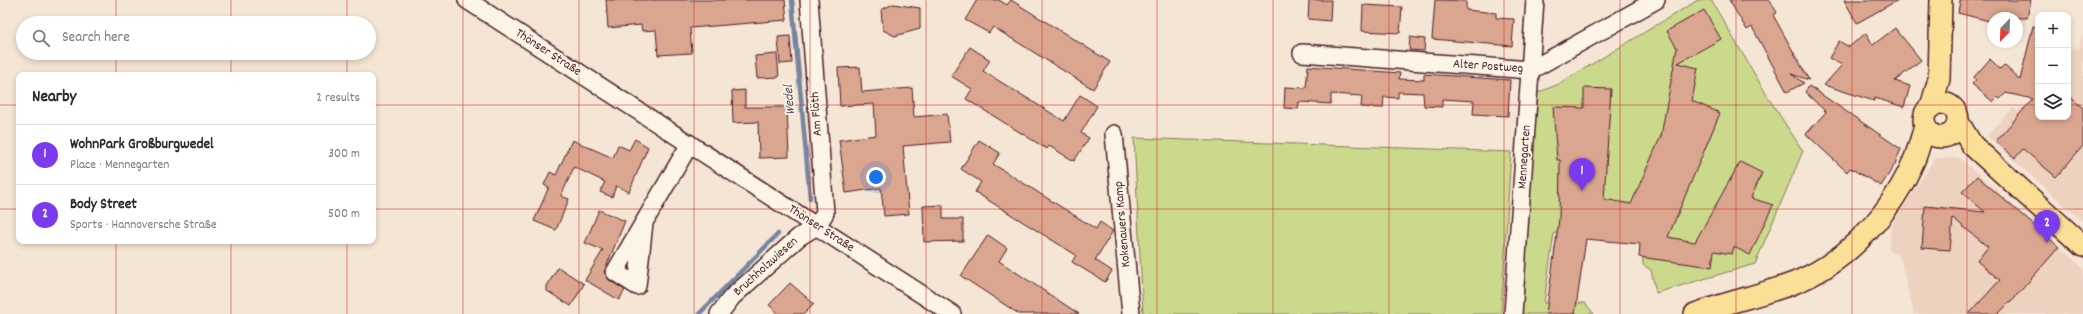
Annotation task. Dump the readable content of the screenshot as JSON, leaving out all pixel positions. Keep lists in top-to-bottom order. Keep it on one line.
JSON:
{"streets":{"street":["Thönser Straße","Alter Postweg","Am Flöth","Mennegarten","Kokenauers Kamp","Bruchholzwiesen"]},"crossings":[["Thönser Straße","Am Flöth"],["Thönser Straße","Bruchholzwiesen"],["Alter Postweg","Mennegarten"],["Am Flöth","Bruchholzwiesen"]],"water":["Wedel"],"north":"bottom left","page":{"map_buttons":["+","−"],"search":"Search here","heading":["Nearby","2 results"],"list":[{"mark":"1","name":"WohnPark Großburgwedel","note":"Place · Mennegarten","value":"300 m"},{"mark":"2","name":"Body Street","note":"Sports · Hannoversche Straße","value":"500 m"}],"pins":["1","2"]}}
